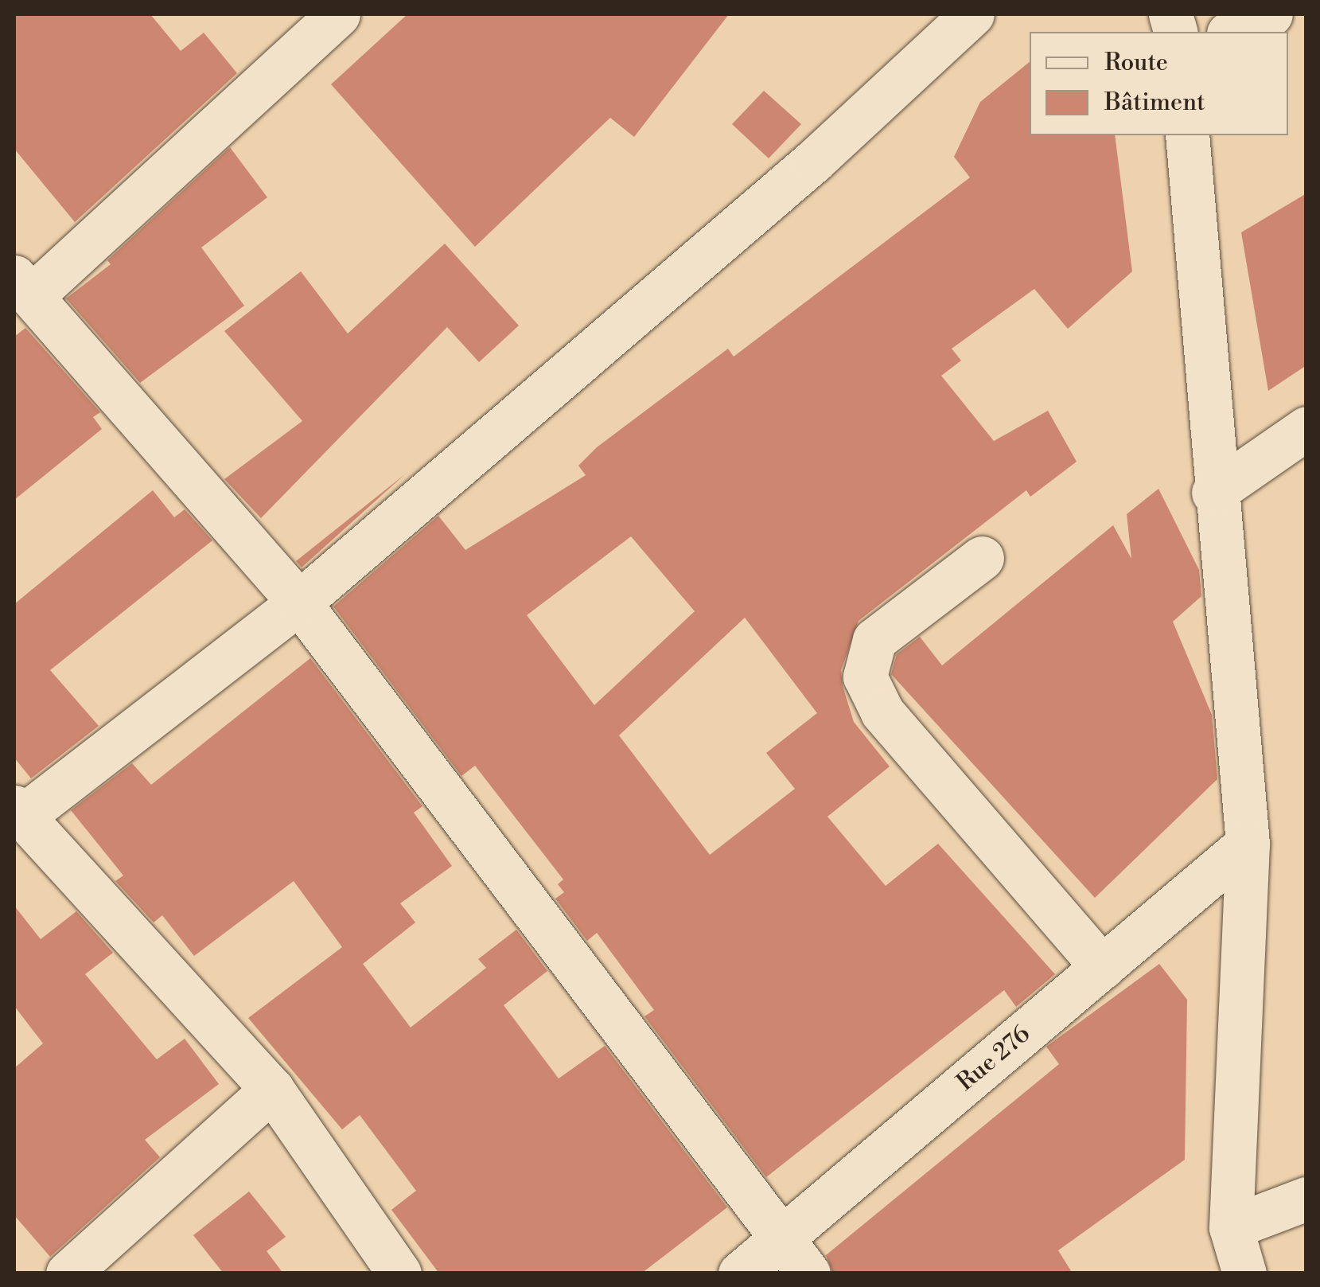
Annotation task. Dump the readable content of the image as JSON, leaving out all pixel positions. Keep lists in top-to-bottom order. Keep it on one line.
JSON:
{"streets":{"street":["Rue 276"]},"legend":["Route","Bâtiment"]}
